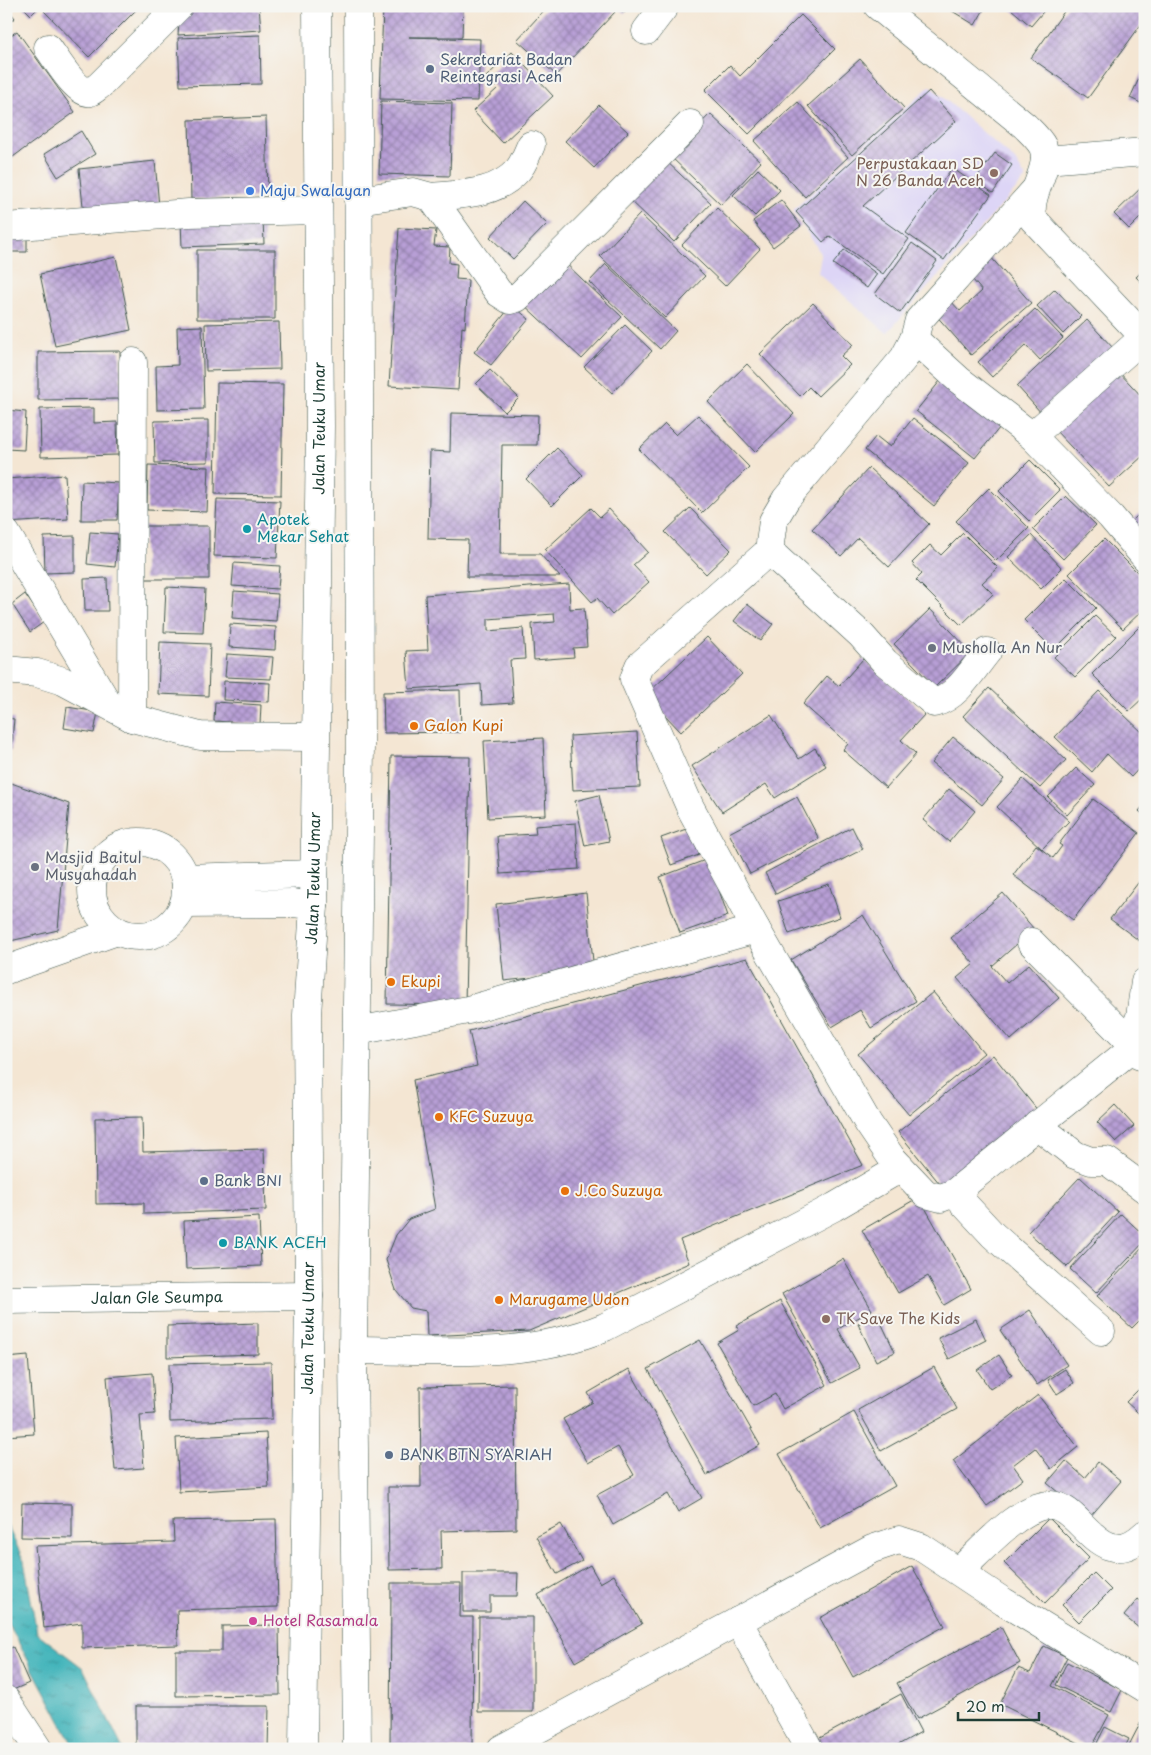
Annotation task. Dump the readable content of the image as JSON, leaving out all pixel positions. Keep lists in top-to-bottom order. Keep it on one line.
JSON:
{"streets":{"main road":["Jalan Teuku Umar","Jalan Gle Seumpa"]},"crossings":[["Jalan Teuku Umar","Jalan Gle Seumpa"]],"places":["Sekretariat Badan Reintegrasi Aceh","Perpustakaan SD N 26 Banda Aceh","Maju Swalayan","Apotek Mekar Sehat","Musholla An Nur","Galon Kupi","Masjid Baitul Musyahadah","Ekupi","KFC Suzuya","Bank BNI","J.Co Suzuya","BANK ACEH","Marugame Udon","TK Save The Kids","BANK BTN SYARIAH","Hotel Rasamala"],"scale_bar":"20 m"}
